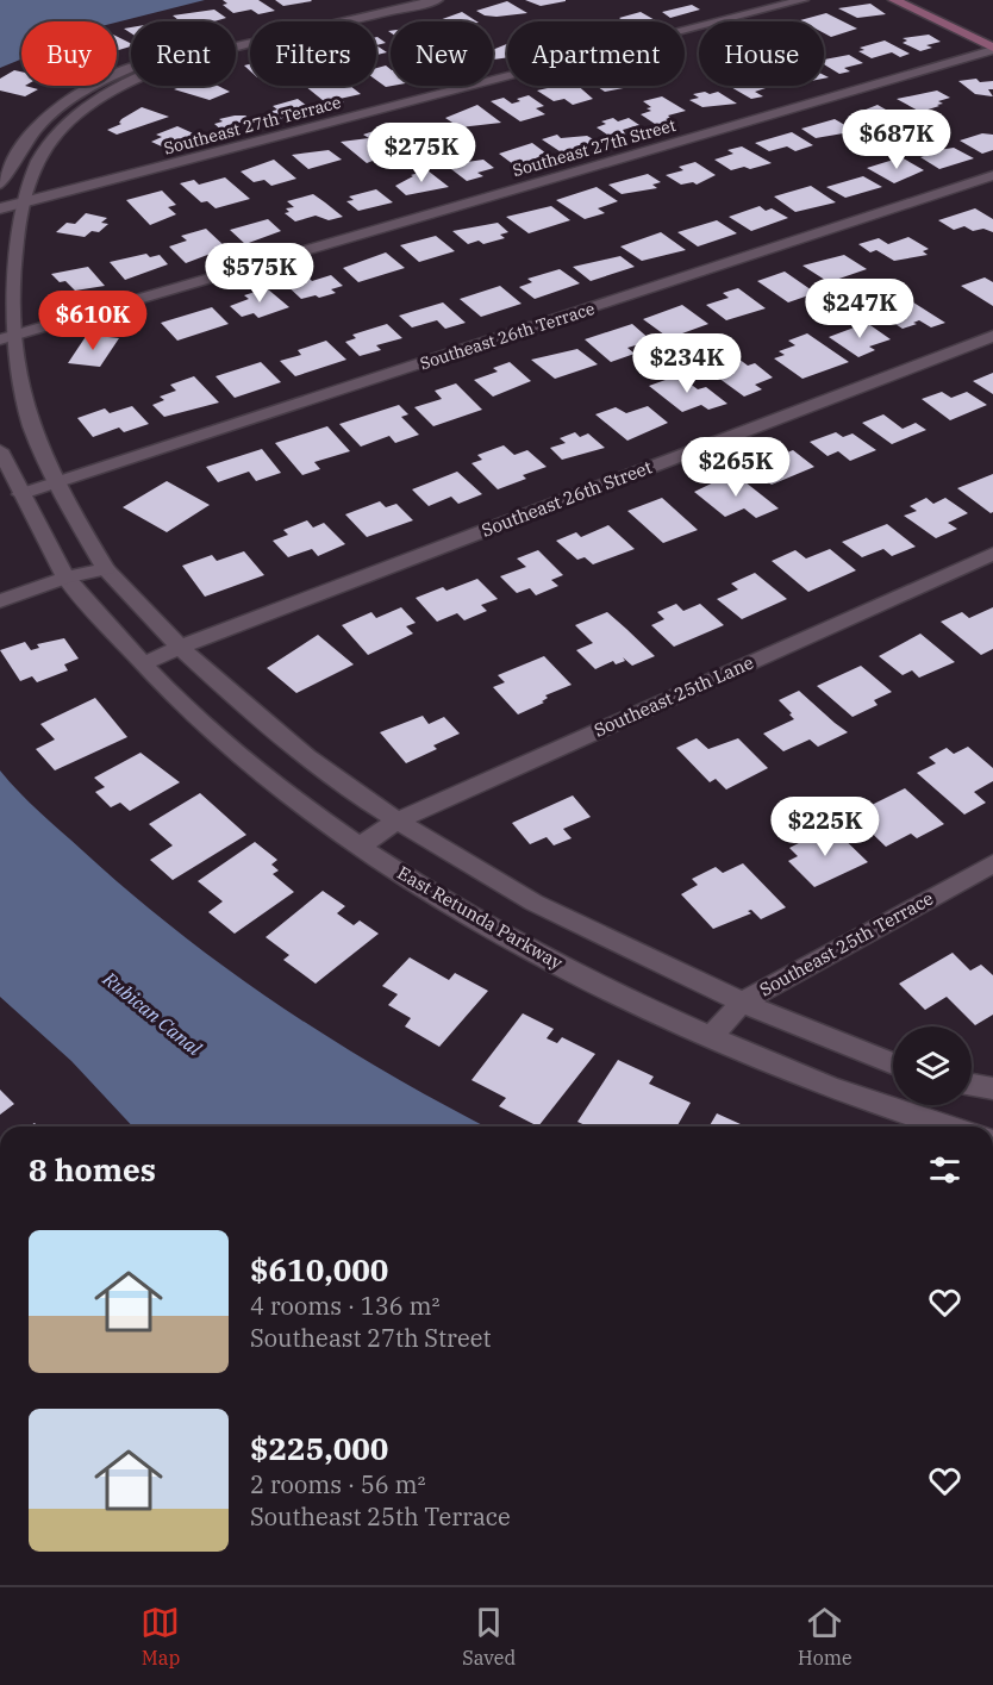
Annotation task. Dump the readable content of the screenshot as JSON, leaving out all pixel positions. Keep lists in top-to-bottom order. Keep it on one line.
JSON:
{"streets":{"street":["Southeast 27th Terrace","Southeast 27th Street","Southeast 26th Terrace","Southeast 26th Street","Southeast 25th Lane","East Retunda Parkway","Southeast 25th Terrace"]},"crossings":[["Southeast 26th Terrace","East Retunda Parkway"],["Southeast 26th Street","East Retunda Parkway"],["Southeast 25th Lane","East Retunda Parkway"],["East Retunda Parkway","Southeast 25th Terrace"]],"water":["Rubican Canal"],"page":{"chip":["Buy","Rent","Filters","New","Apartment","House"],"price":["$687K","$275K","$575K","$247K","$610K","$234K","$265K","$225K"],"heading":"8 homes","list":[{"name":"$610,000","note":"4 rooms · 136 m² · Southeast 27th Street"},{"name":"$225,000","note":"2 rooms · 56 m² · Southeast 25th Terrace"}],"tabs":["Map","Saved","Home"]}}
